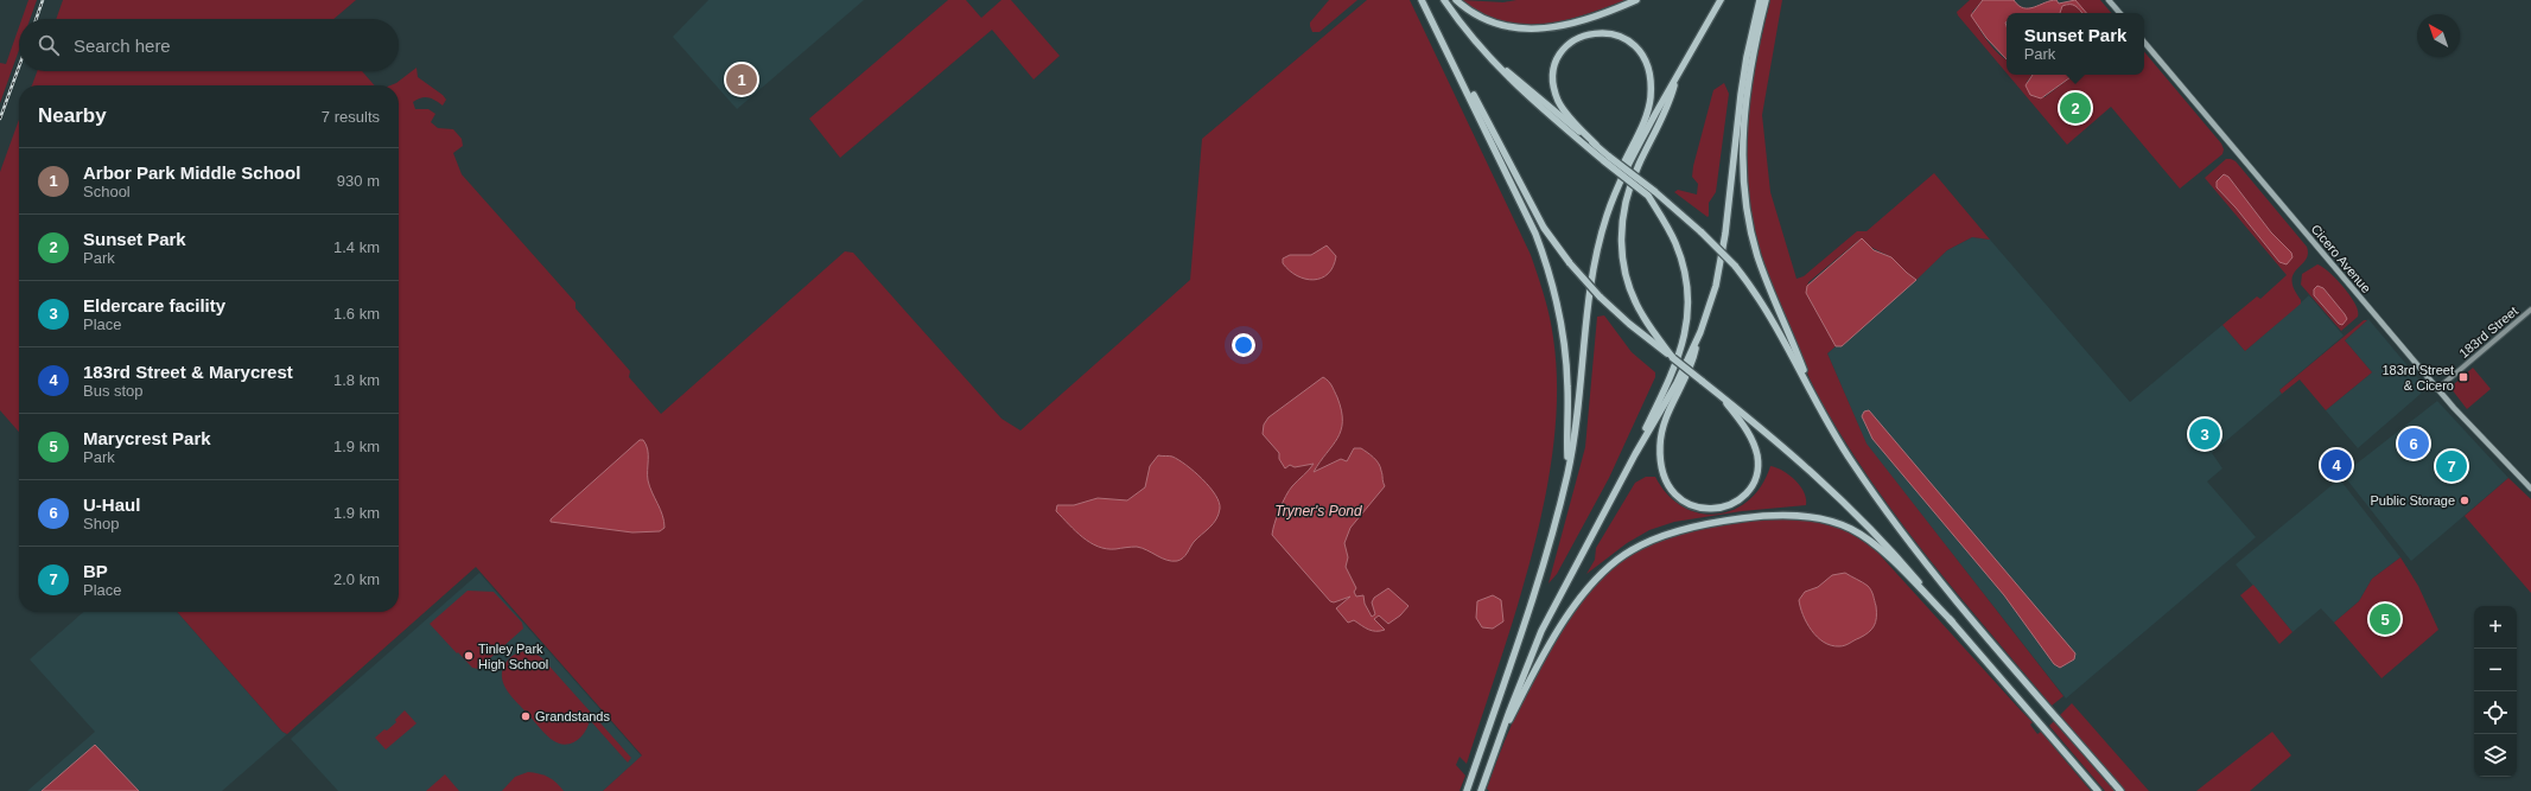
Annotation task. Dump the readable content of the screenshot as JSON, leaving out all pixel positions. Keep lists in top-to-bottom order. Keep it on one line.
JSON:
{"streets":{"main road":["Cicero Avenue","183rd Street"]},"crossings":[["Cicero Avenue","183rd Street"]],"water":["Tryner's Pond"],"places":{"transit":["183rd Street & Cicero"],"other":["Public Storage","Tinley Park High School","Grandstands"]},"north":"top left","page":{"popup":["Sunset Park","Park"],"search":"Search here","pins":["1","2","3","6","4","7","5"],"heading":["Nearby","7 results"],"list":[{"mark":"1","name":"Arbor Park Middle School","note":"School","value":"930 m"},{"mark":"2","name":"Sunset Park","note":"Park","value":"1.4 km"},{"mark":"3","name":"Eldercare facility","note":"Place","value":"1.6 km"},{"mark":"4","name":"183rd Street & Marycrest","note":"Bus stop","value":"1.8 km"},{"mark":"5","name":"Marycrest Park","note":"Park","value":"1.9 km"},{"mark":"6","name":"U-Haul","note":"Shop","value":"1.9 km"},{"mark":"7","name":"BP","note":"Place","value":"2.0 km"}],"map_buttons":["+","−"]}}
